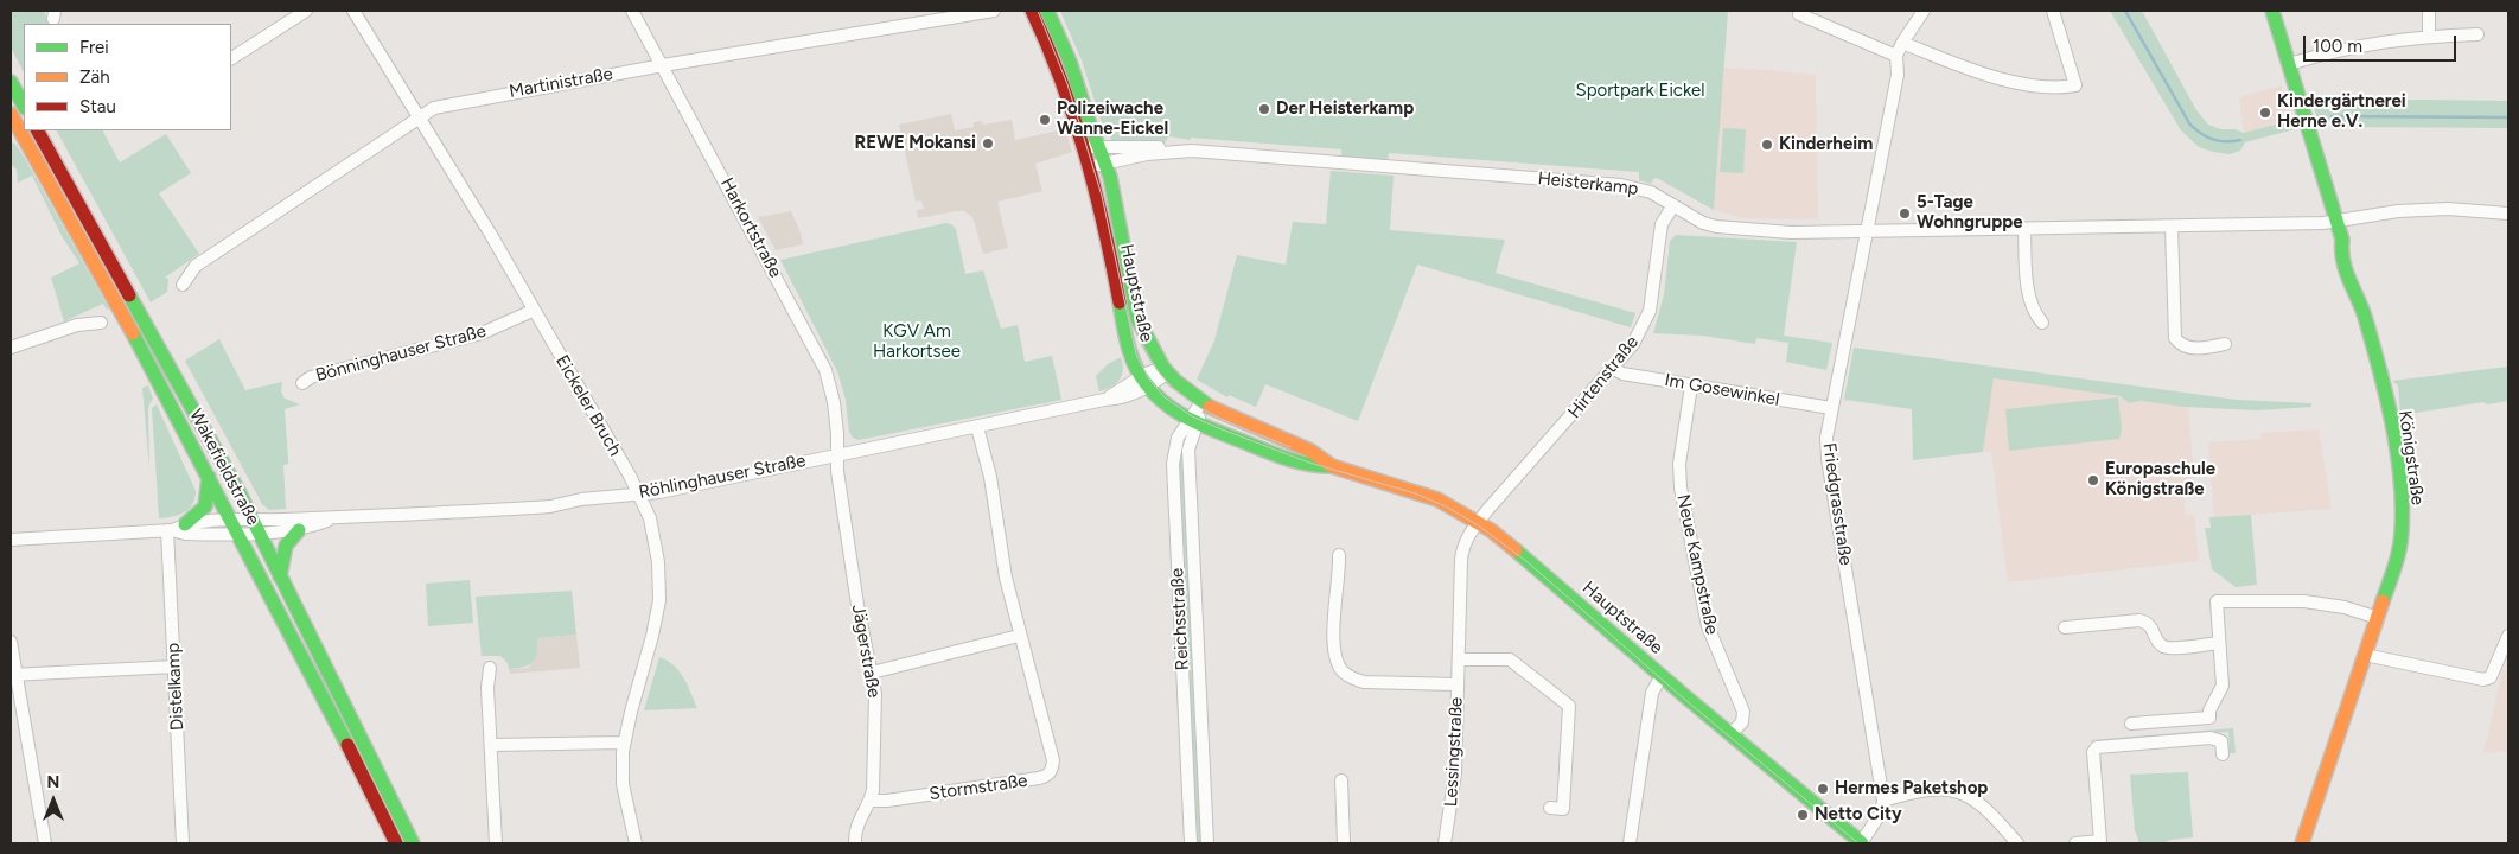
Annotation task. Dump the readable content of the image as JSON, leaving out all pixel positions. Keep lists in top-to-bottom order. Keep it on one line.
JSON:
{"streets":{"street":["Martinistraße","Heisterkamp","Harkortstraße","Hauptstraße","Bönninghauser Straße","Hirtenstraße","Im Gosewinkel","Eickeler Bruch","Königstraße","Wakefieldstraße","Röhlinghauser Straße","Friedgrasstraße","Neue Kampstraße","Reichsstraße","Jägerstraße","Distelkamp","Lessingstraße","Stormstraße"]},"crossings":[["Martinistraße","Harkortstraße"],["Martinistraße","Eickeler Bruch"],["Heisterkamp","Hauptstraße"],["Heisterkamp","Hirtenstraße"],["Heisterkamp","Königstraße"],["Heisterkamp","Friedgrasstraße"],["Harkortstraße","Röhlinghauser Straße"],["Harkortstraße","Jägerstraße"],["Hauptstraße","Hirtenstraße"],["Hauptstraße","Röhlinghauser Straße"],["Hauptstraße","Neue Kampstraße"],["Hauptstraße","Reichsstraße"],["Hauptstraße","Lessingstraße"],["Bönninghauser Straße","Eickeler Bruch"],["Hirtenstraße","Im Gosewinkel"],["Hirtenstraße","Lessingstraße"],["Im Gosewinkel","Friedgrasstraße"],["Im Gosewinkel","Neue Kampstraße"],["Eickeler Bruch","Röhlinghauser Straße"],["Wakefieldstraße","Röhlinghauser Straße"],["Röhlinghauser Straße","Jägerstraße"],["Röhlinghauser Straße","Distelkamp"],["Röhlinghauser Straße","Stormstraße"],["Jägerstraße","Stormstraße"]],"parks":["Sportpark Eickel","KGV Am Harkortsee"],"places":["Der Heisterkamp","Kindergärtnerei Herne e.V.","Polizeiwache Wanne-Eickel","REWE Mokansi","Kinderheim","5-Tage Wohngruppe","Europaschule Königstraße","Hermes Paketshop","Netto City"],"legend":["Frei","Zäh","Stau"],"scale_bar":"100 m","north":"top"}
